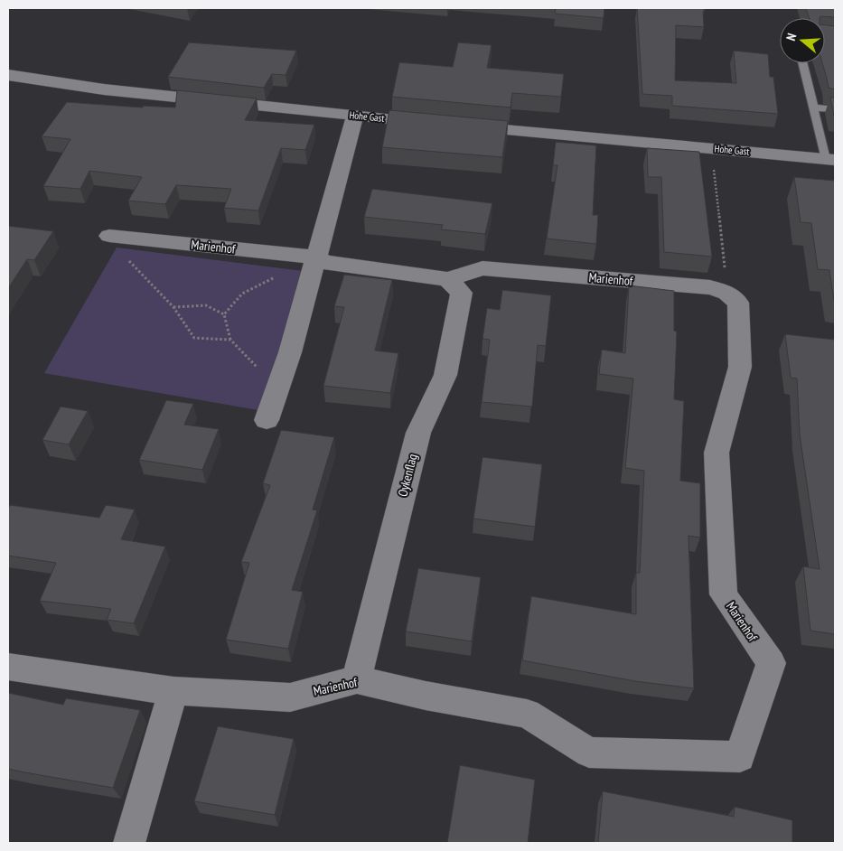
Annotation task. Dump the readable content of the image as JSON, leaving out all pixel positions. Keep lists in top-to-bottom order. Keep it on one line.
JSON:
{"streets":{"street":["Hohe Gast","Marienhof","Oykenflag"]},"crossings":[["Marienhof","Oykenflag"]],"north":"left"}
